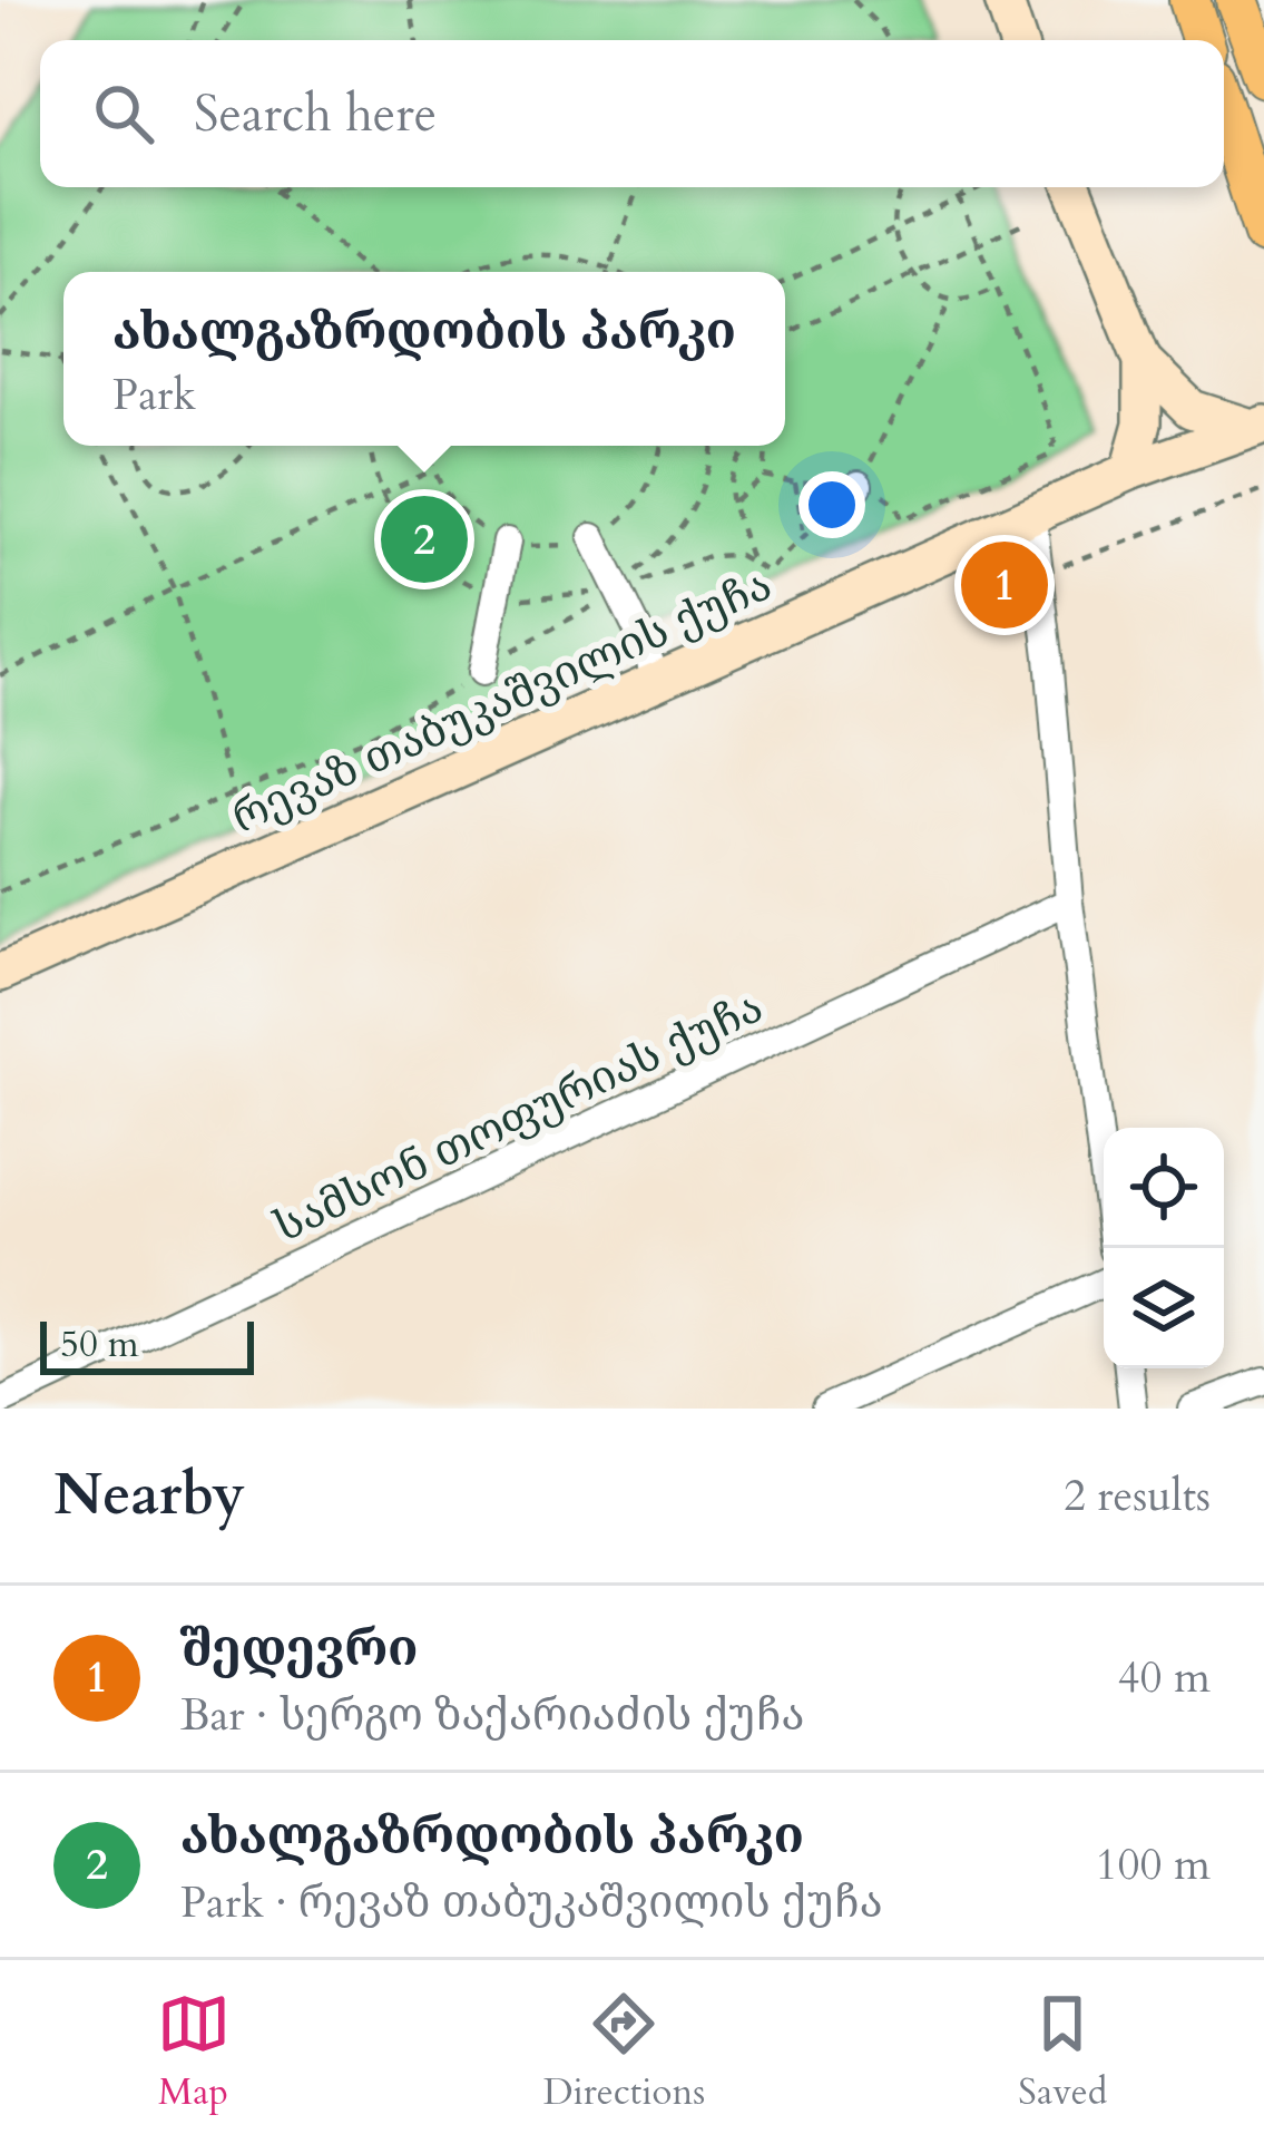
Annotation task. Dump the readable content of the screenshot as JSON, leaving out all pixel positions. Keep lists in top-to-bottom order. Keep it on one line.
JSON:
{"streets":{"main road":["რევაზ თაბუკაშვილის ქუჩა"],"street":["სამსონ თოფურიას ქუჩა"]},"scale_bar":"50 m","page":{"search":"Search here","popup":["ახალგაზრდობის პარკი","Park"],"pins":["2","1"],"scale":"50 m","heading":["Nearby","2 results"],"list":[{"mark":"1","name":"შედევრი","note":"Bar · სერგო ზაქარიაძის ქუჩა","value":"40 m"},{"mark":"2","name":"ახალგაზრდობის პარკი","note":"Park · რევაზ თაბუკაშვილის ქუჩა","value":"100 m"}],"nav":["Map","Directions","Saved"]}}
